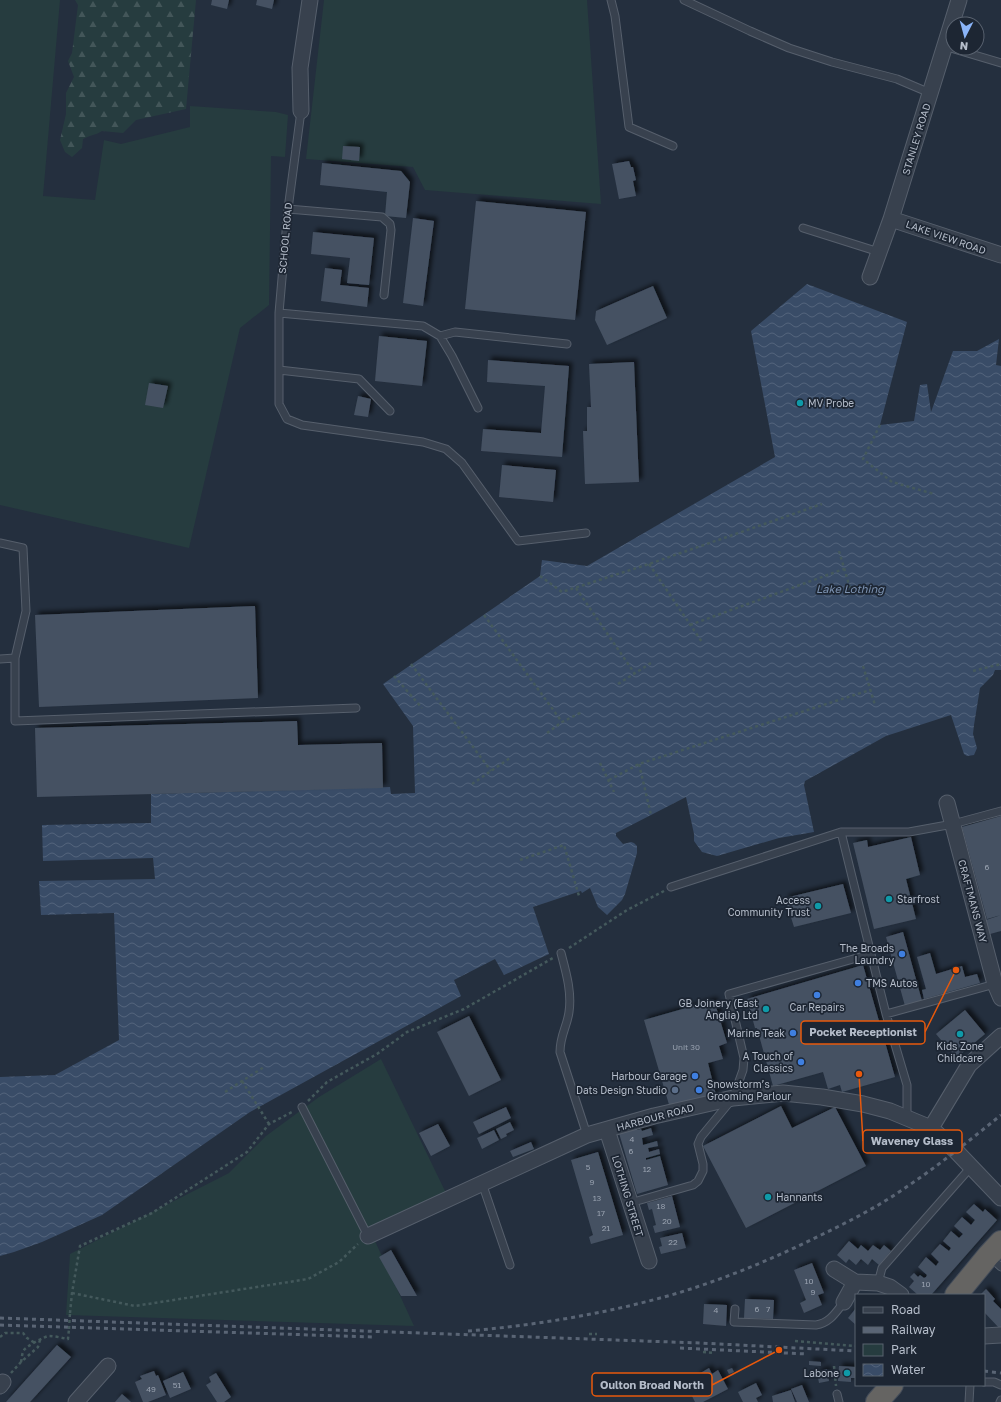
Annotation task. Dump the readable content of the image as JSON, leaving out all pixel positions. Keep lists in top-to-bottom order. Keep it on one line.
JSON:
{"streets":{"street":["STANLEY ROAD","LAKE VIEW ROAD","SCHOOL ROAD","CRAFTMANS WAY","HARBOUR ROAD","LOTHING STREET"]},"crossings":[["STANLEY ROAD","LAKE VIEW ROAD"],["HARBOUR ROAD","LOTHING STREET"]],"water":["Lake Lothing"],"places":["MV Probe","Starfrost","Access Community Trust","The Broads Laundry","Pocket Receptionist","TMS Autos","Car Repairs","GB Joinery (East Anglia) Ltd","Marine Teak","Kids Zone Childcare","A Touch of Classics","Waveney Glass","Harbour Garage","Dats Design Studio","Snowstorm’s Grooming Parlour","Hannants","Oulton Broad North","Labone"],"house_numbers":["6","Unit 30","4","6","5","12","9","13","18","17","20","21","22","10","10","9","6","7","4","51","49"],"legend":["Road","Railway","Park","Water"],"north":"bottom"}
